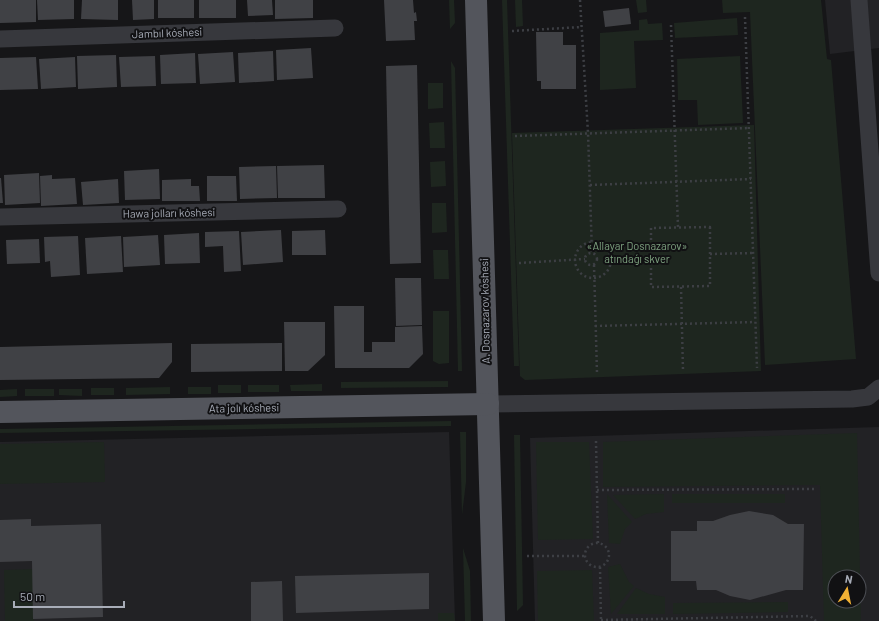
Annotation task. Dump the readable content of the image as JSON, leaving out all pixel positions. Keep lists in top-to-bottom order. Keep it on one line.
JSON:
{"streets":{"main road":["A. Dosnazarov kóshesi","Ata jolı kóshesi"],"street":["Jambıl kóshesi","Hawa jolları kóshesi"]},"crossings":[["A. Dosnazarov kóshesi","Ata jolı kóshesi"]],"parks":["«Allayar Dosnazarov» atındaǵı skver"],"scale_bar":"50 m","north":"top"}
